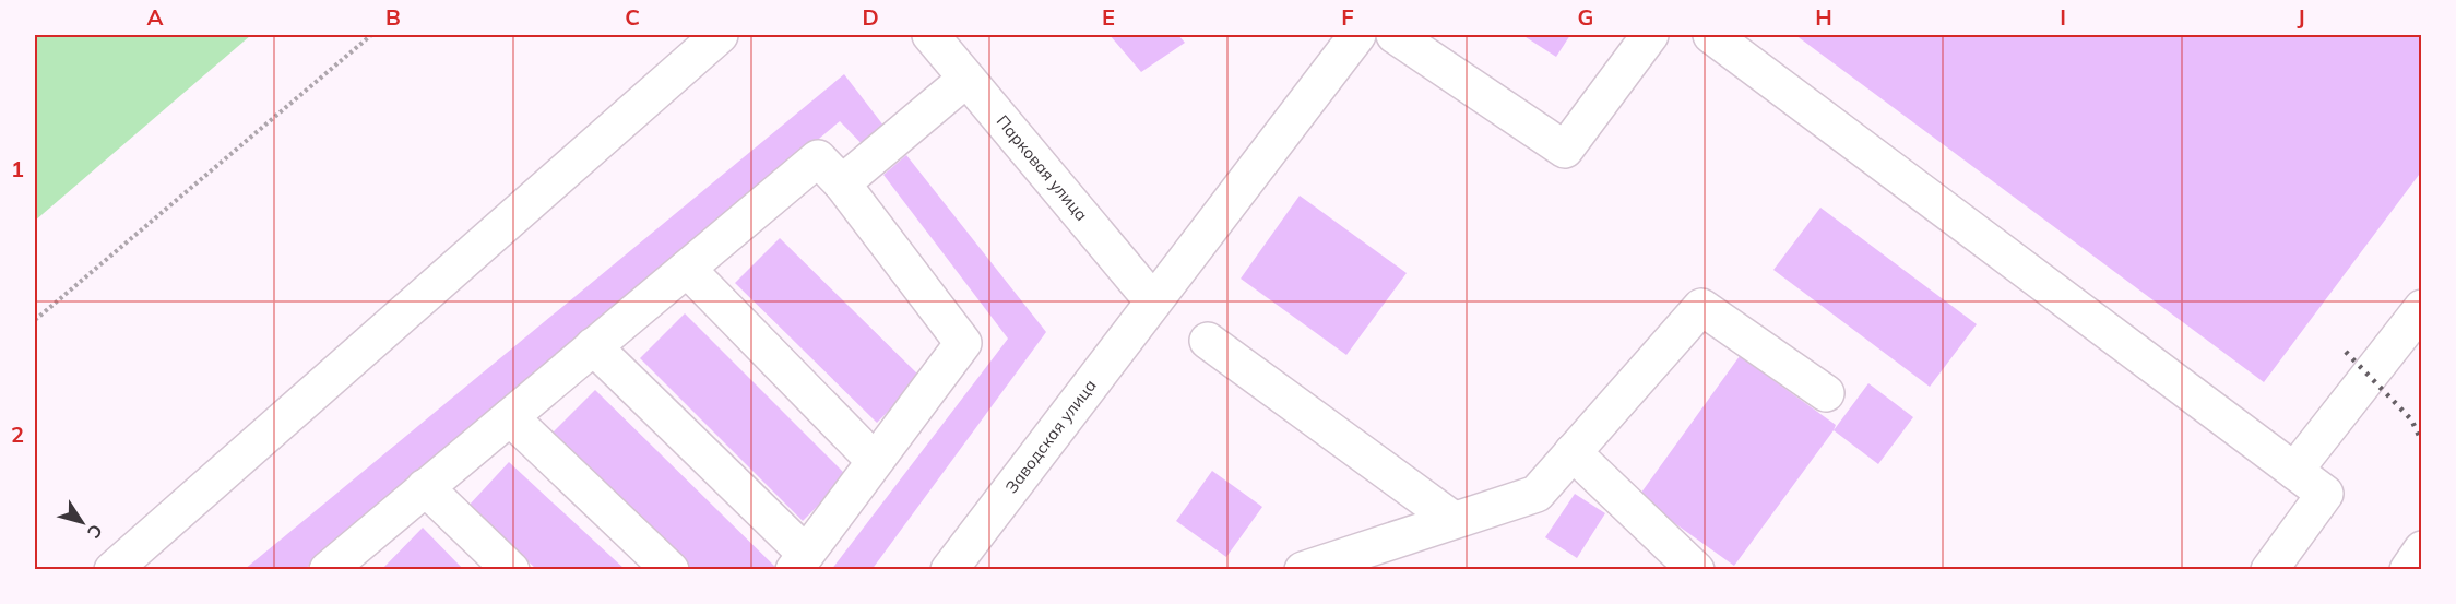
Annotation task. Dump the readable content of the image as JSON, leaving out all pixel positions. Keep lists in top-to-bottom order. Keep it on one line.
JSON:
{"streets":{"street":["Парковая улица","Заводская улица"]},"crossings":[["Парковая улица","Заводская улица"]],"north":"bottom right","grid":{"columns":["A","B","C","D","E","F","G","H","I","J"],"rows":["1","2"]}}
